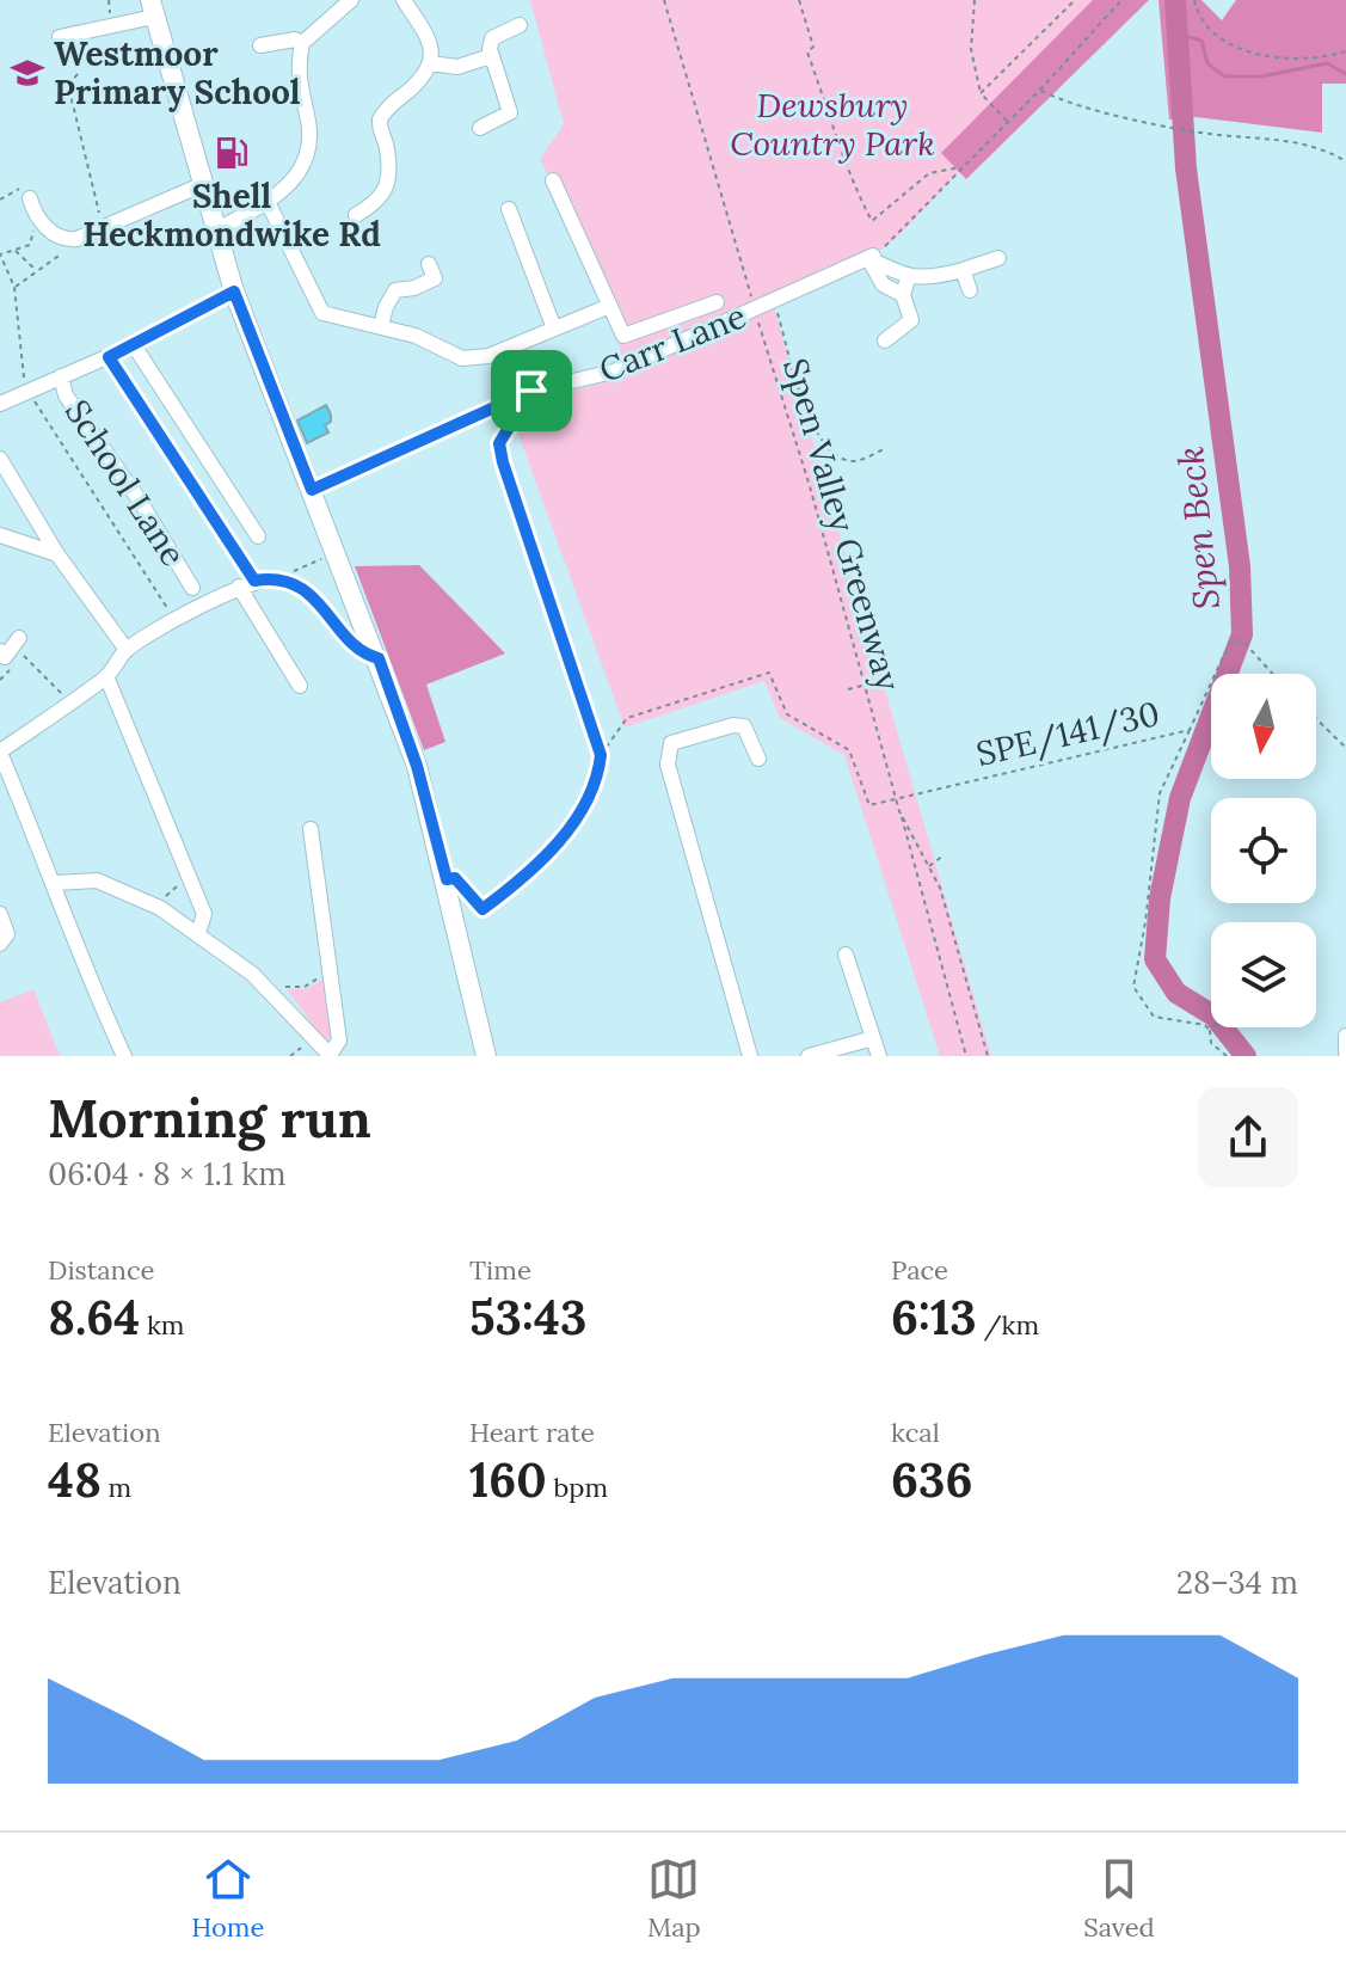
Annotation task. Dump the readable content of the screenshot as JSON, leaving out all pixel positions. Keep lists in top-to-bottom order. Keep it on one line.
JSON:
{"streets":{"street":["Carr Lane","School Lane"],"path":["Spen Valley Greenway","SPE/141/30"]},"crossings":[["Carr Lane","Spen Valley Greenway"],["Spen Valley Greenway","SPE/141/30"]],"water":["Spen Beck"],"parks":["Dewsbury Country Park"],"places":{"school or university":["Westmoor Primary School"],"fuel station":["Shell Heckmondwike Rd"]},"north":"bottom","page":{"heading":["Morning run","06:04 · 8 × 1.1 km"],"stats":[["Distance","8.64 km"],["Time","53:43"],["Pace","6:13 /km"],["Elevation","48 m"],["Heart rate","160 bpm"],["kcal","636"]],"chart":["Elevation","28–34 m"],"tabs":["Home","Map","Saved"]}}
